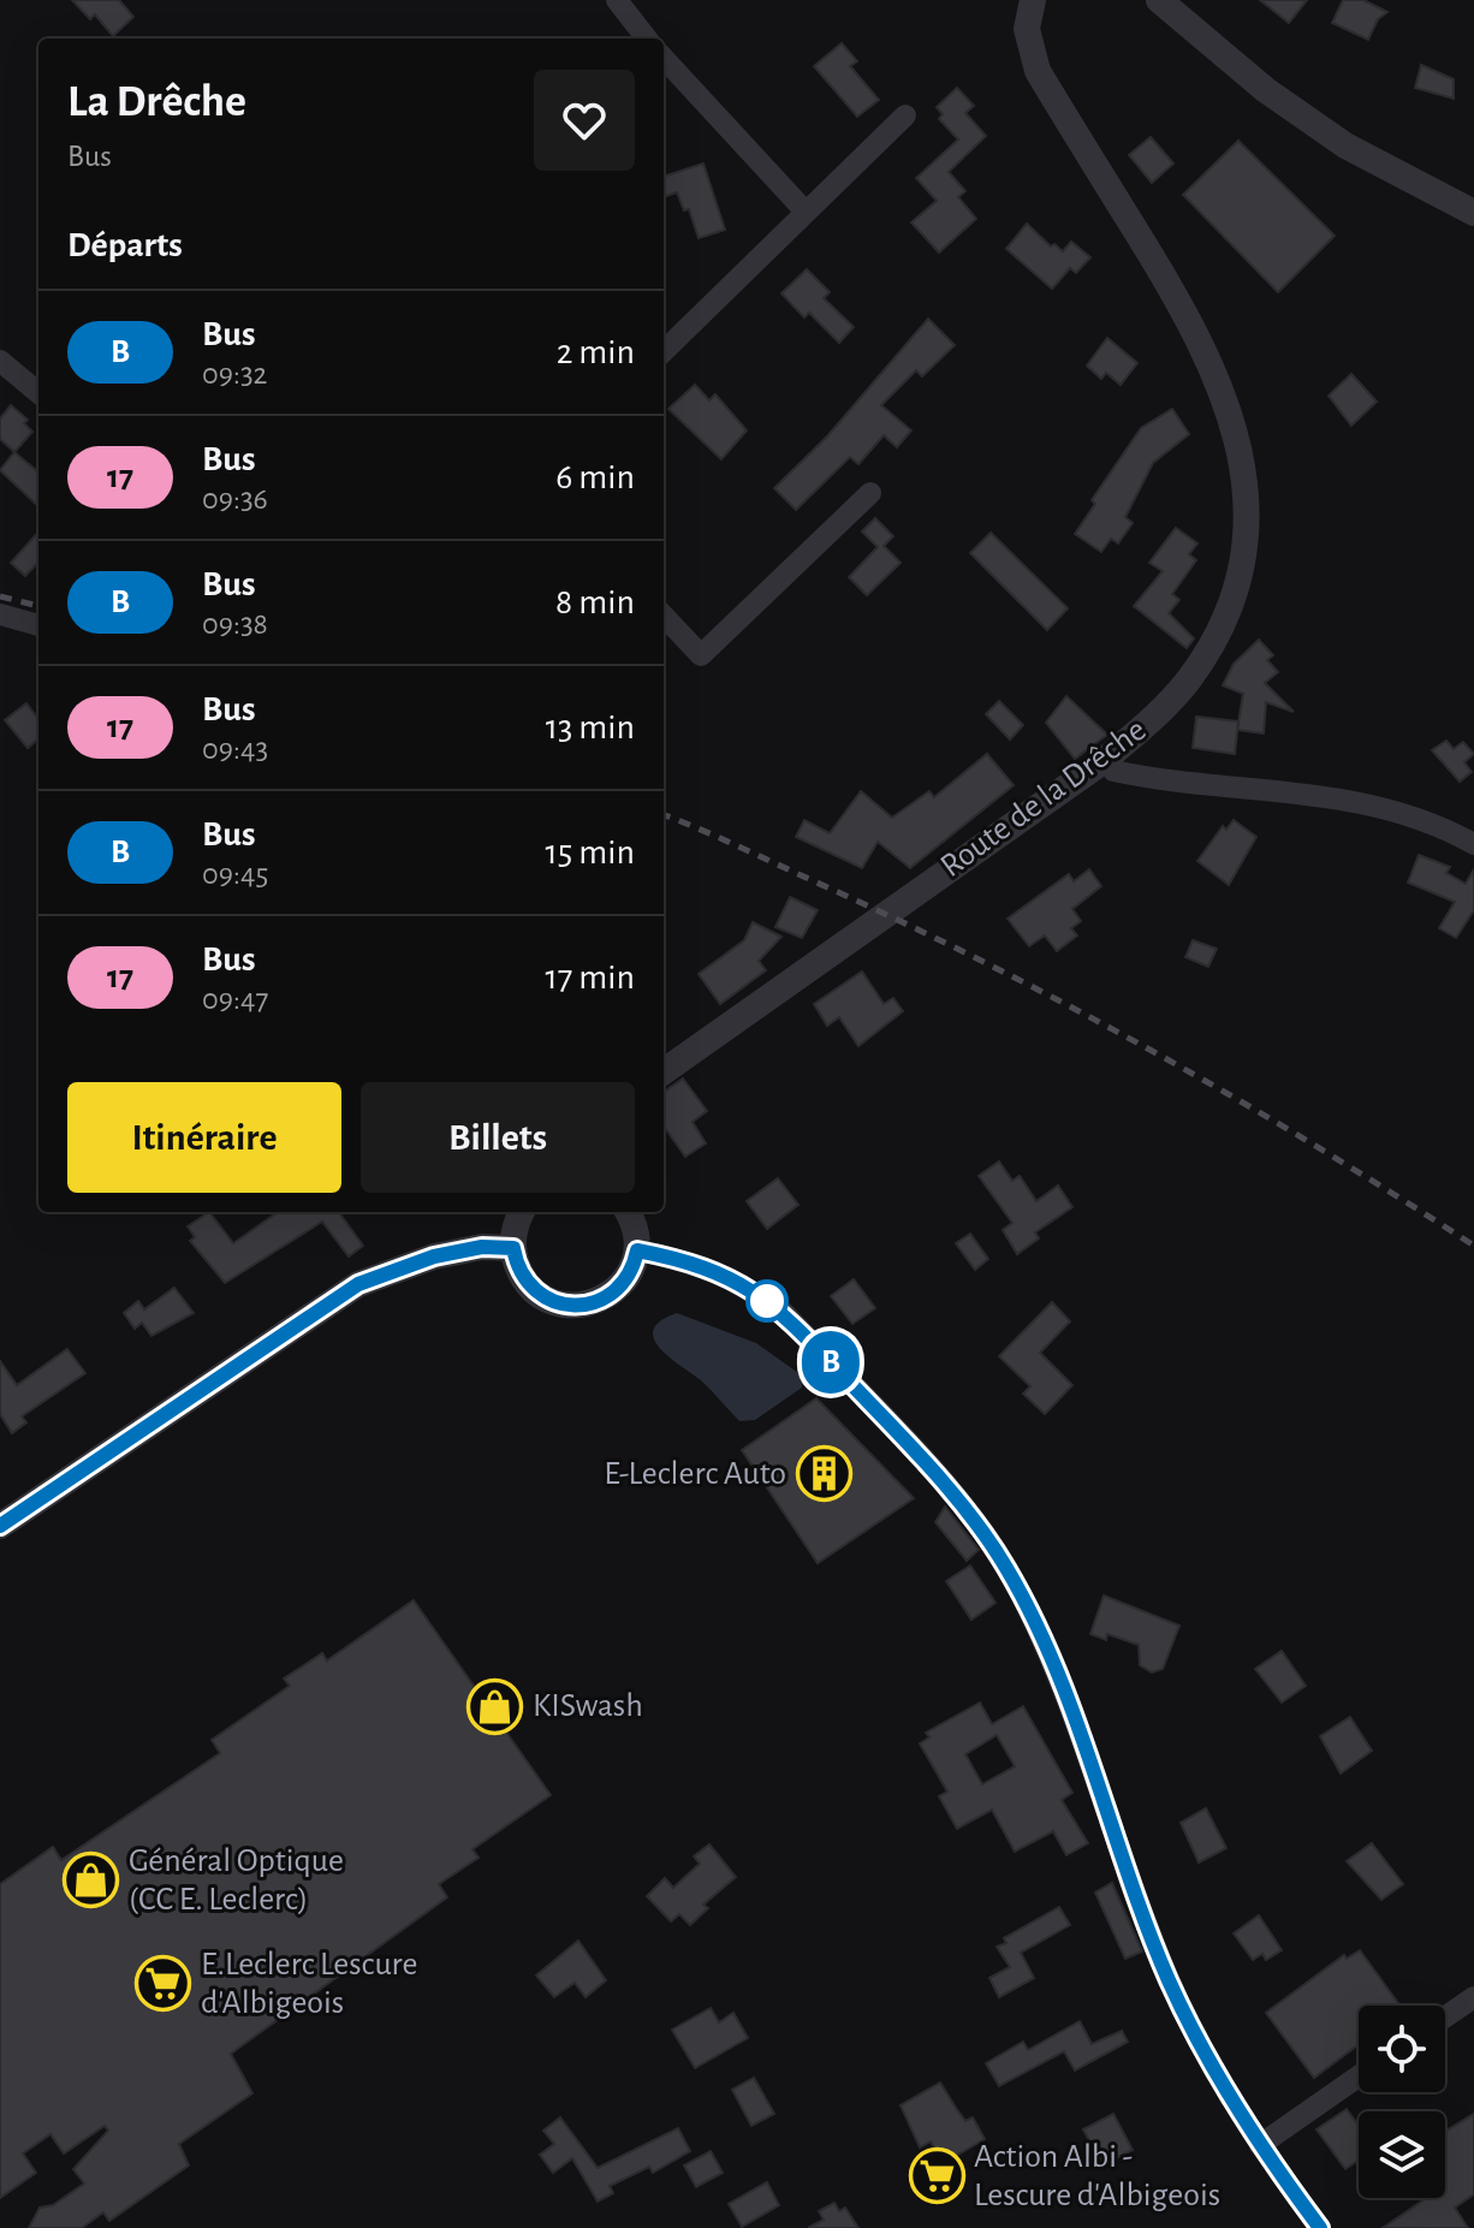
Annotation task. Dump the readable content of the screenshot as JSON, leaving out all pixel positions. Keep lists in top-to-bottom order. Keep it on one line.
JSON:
{"streets":{"street":["Route de la Drêche"]},"places":{"building":["E-Leclerc Auto"],"shop":["KISwash","Général Optique (CC E. Leclerc)"],"supermarket":["E.Leclerc Lescure d'Albigeois","Action Albi - Lescure d'Albigeois"]},"lines":["bus line B"],"page":{"on_map":"B","heading":[["La Drêche","Bus"],"Départs"],"list":[{"mark":"B","name":"Bus","note":"09:32","value":"2 min"},{"mark":"17","name":"Bus","note":"09:36","value":"6 min"},{"mark":"B","name":"Bus","note":"09:38","value":"8 min"},{"mark":"17","name":"Bus","note":"09:43","value":"13 min"},{"mark":"B","name":"Bus","note":"09:45","value":"15 min"},{"mark":"17","name":"Bus","note":"09:47","value":"17 min"}],"buttons":["Itinéraire","Billets"]}}
